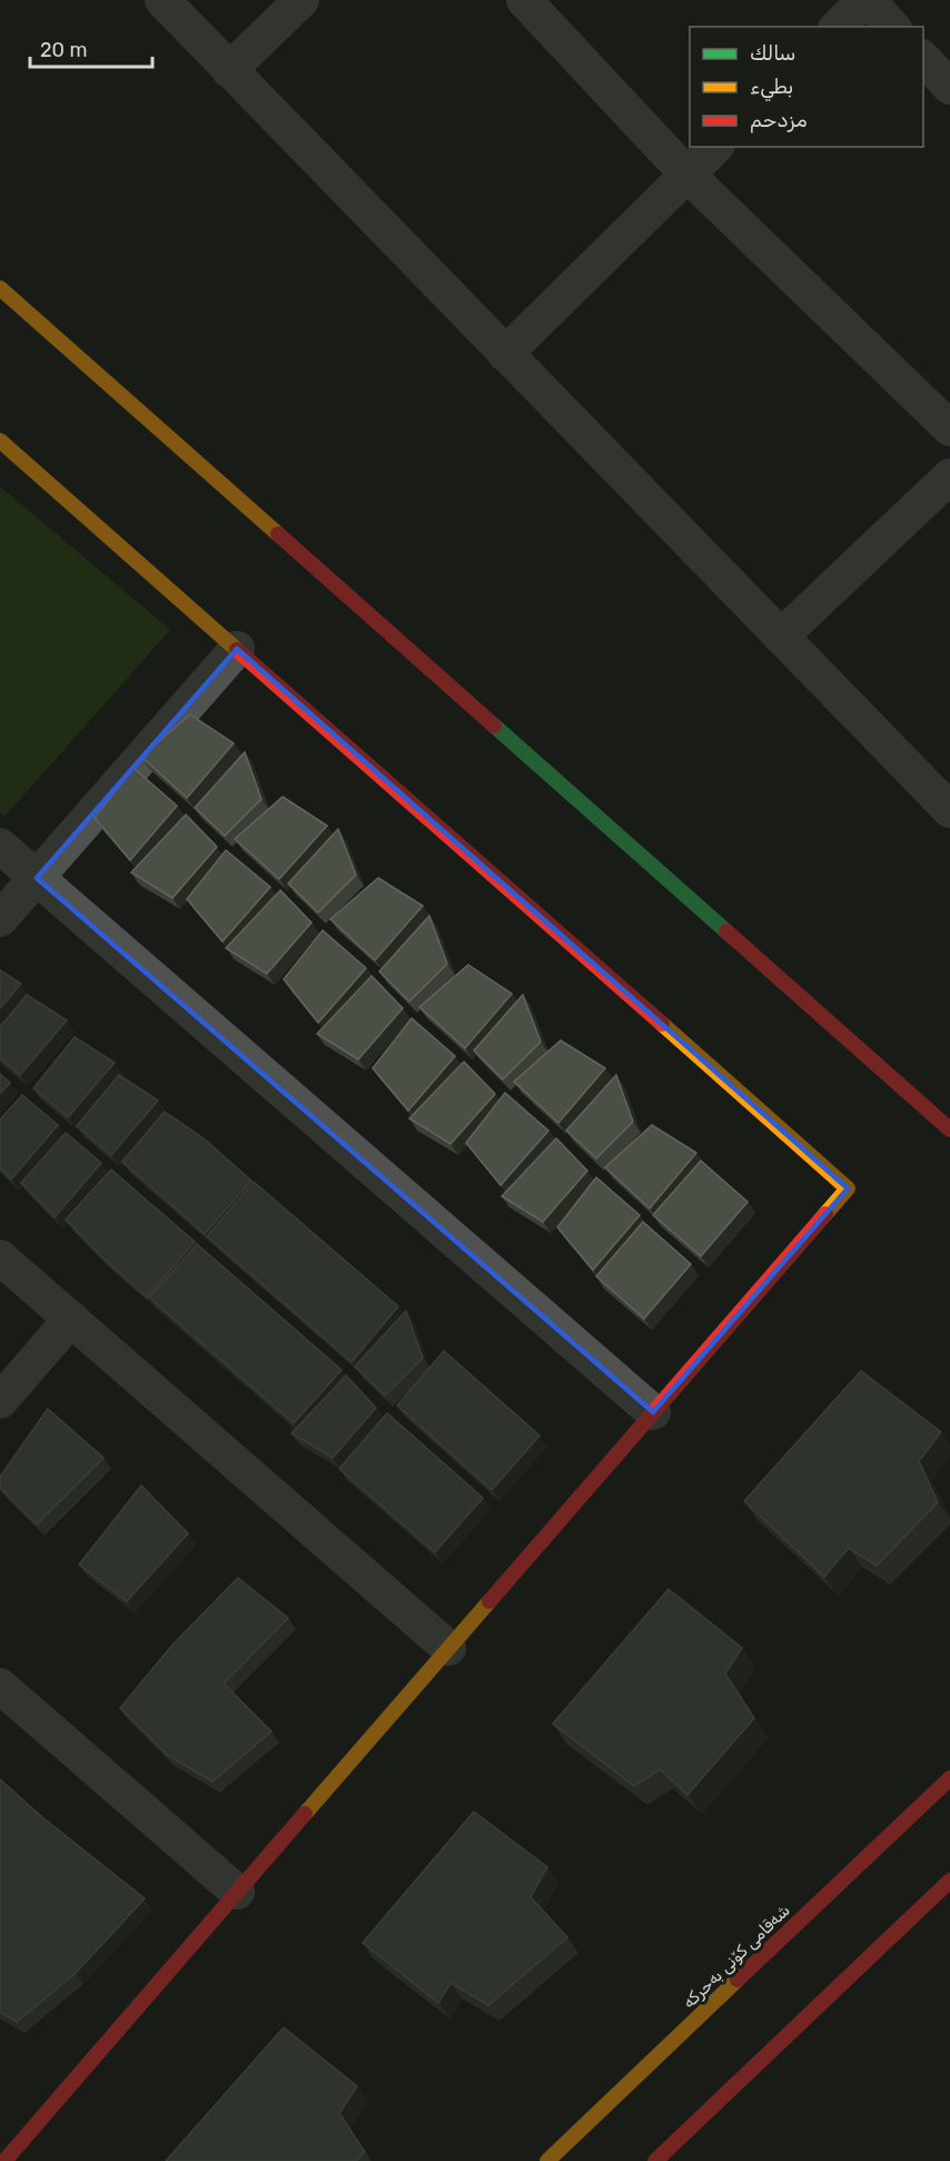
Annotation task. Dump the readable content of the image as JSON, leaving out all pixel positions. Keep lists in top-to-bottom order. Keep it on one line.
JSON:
{"streets":{"street":["شەقامی کۆنی بەحرکە"]},"legend":["سالك","بطيء","مزدحم"],"scale_bar":"20 m"}
